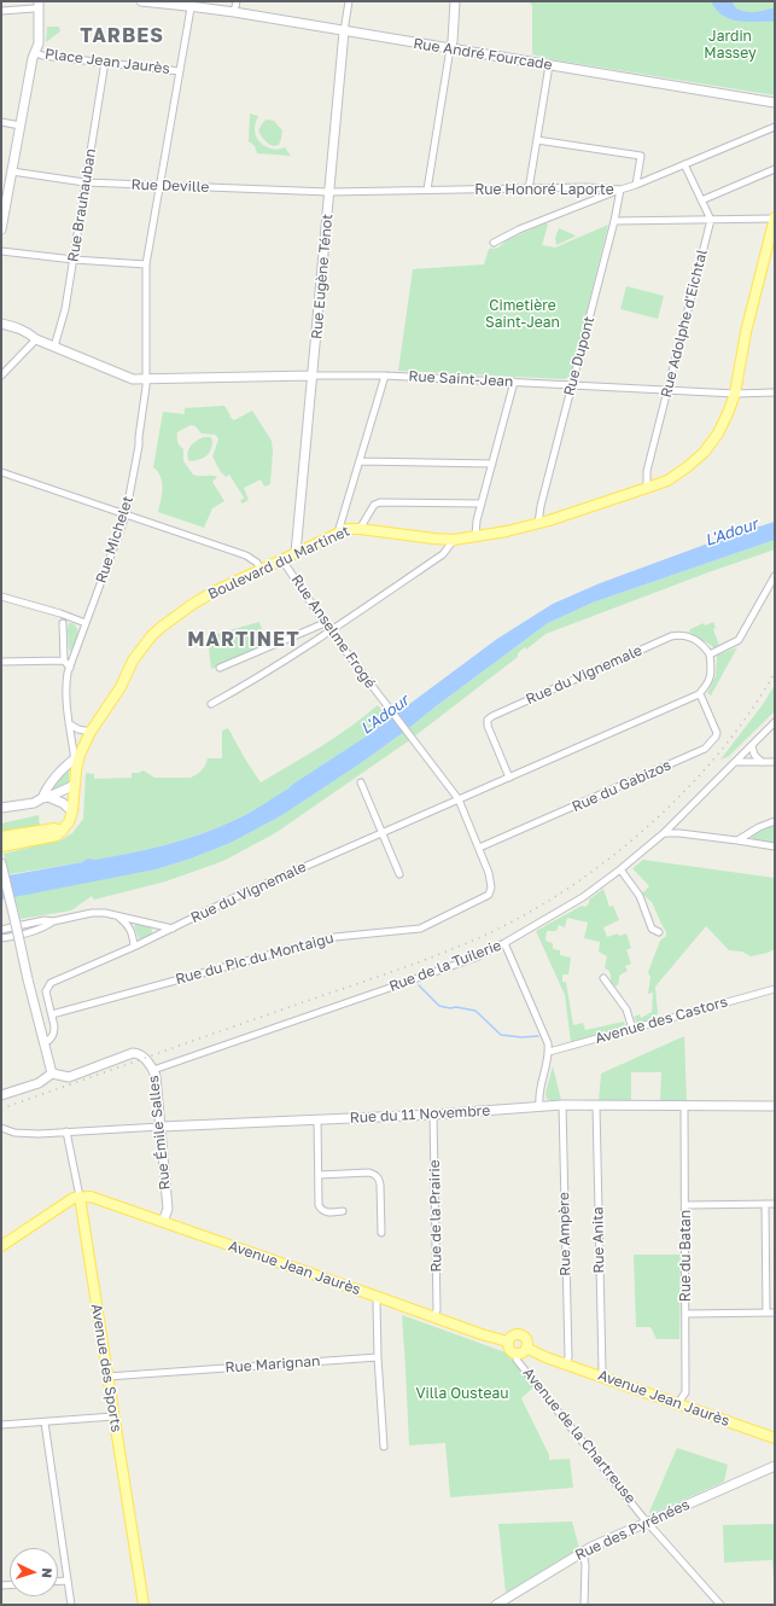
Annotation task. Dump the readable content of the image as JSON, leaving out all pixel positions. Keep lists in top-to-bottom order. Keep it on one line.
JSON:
{"streets":{"main road":["Boulevard du Martinet","Avenue Jean Jaurès","Avenue des Sports"],"street":["Rue André Fourcade","Place Jean Jaurès","Rue Deville","Rue Honoré Laporte","Rue Brauhauban","Rue Eugène Ténot","Rue Adolphe d'Eichtal","Rue Dupont","Rue Saint-Jean","Rue Michelet","Rue Anselme Frogé","Rue du Vignemale","Rue du Gabizos","Rue du Pic du Montaigu","Rue de la Tuilerie","Avenue des Castors","Rue du 11 Novembre","Rue Émile Salles","Rue de la Prairie","Rue Ampère","Rue Anita","Rue du Batan","Rue Marignan","Avenue de la Chartreuse","Rue des Pyrénées"]},"crossings":[["Rue André Fourcade","Rue Eugène Ténot"],["Rue André Fourcade","Rue Michelet"],["Place Jean Jaurès","Rue Brauhauban"],["Place Jean Jaurès","Rue Michelet"],["Rue Deville","Rue Honoré Laporte"],["Rue Deville","Rue Brauhauban"],["Rue Deville","Rue Eugène Ténot"],["Rue Deville","Rue Michelet"],["Rue Honoré Laporte","Rue Eugène Ténot"],["Rue Honoré Laporte","Rue Dupont"],["Rue Brauhauban","Rue Saint-Jean"],["Rue Eugène Ténot","Rue Saint-Jean"],["Rue Eugène Ténot","Boulevard du Martinet"],["Rue Adolphe d'Eichtal","Rue Saint-Jean"],["Rue Adolphe d'Eichtal","Boulevard du Martinet"],["Rue Dupont","Rue Saint-Jean"],["Rue Dupont","Boulevard du Martinet"],["Rue Saint-Jean","Rue Michelet"],["Rue Saint-Jean","Boulevard du Martinet"],["Rue Michelet","Boulevard du Martinet"],["Boulevard du Martinet","Rue Anselme Frogé"],["Rue Anselme Frogé","Rue du Vignemale"],["Rue Anselme Frogé","Rue du Gabizos"],["Rue Anselme Frogé","Rue du Pic du Montaigu"],["Rue du Vignemale","Rue du Gabizos"],["Rue du Vignemale","Rue du Pic du Montaigu"],["Rue de la Tuilerie","Rue Émile Salles"],["Rue du 11 Novembre","Rue Émile Salles"],["Rue du 11 Novembre","Rue de la Prairie"],["Rue du 11 Novembre","Rue Ampère"],["Rue du 11 Novembre","Rue Anita"],["Rue du 11 Novembre","Rue du Batan"],["Rue du 11 Novembre","Avenue des Sports"],["Rue Émile Salles","Avenue Jean Jaurès"],["Rue de la Prairie","Avenue Jean Jaurès"],["Rue Ampère","Avenue Jean Jaurès"],["Rue Anita","Avenue Jean Jaurès"],["Rue du Batan","Avenue Jean Jaurès"],["Avenue Jean Jaurès","Avenue des Sports"],["Avenue Jean Jaurès","Avenue de la Chartreuse"],["Rue Marignan","Avenue des Sports"],["Avenue de la Chartreuse","Rue des Pyrénées"]],"districts":["TARBES","MARTINET"],"water":["L'Adour"],"parks":["Jardin Massey","Cimetière Saint-Jean","Villa Ousteau"],"north":"right"}
